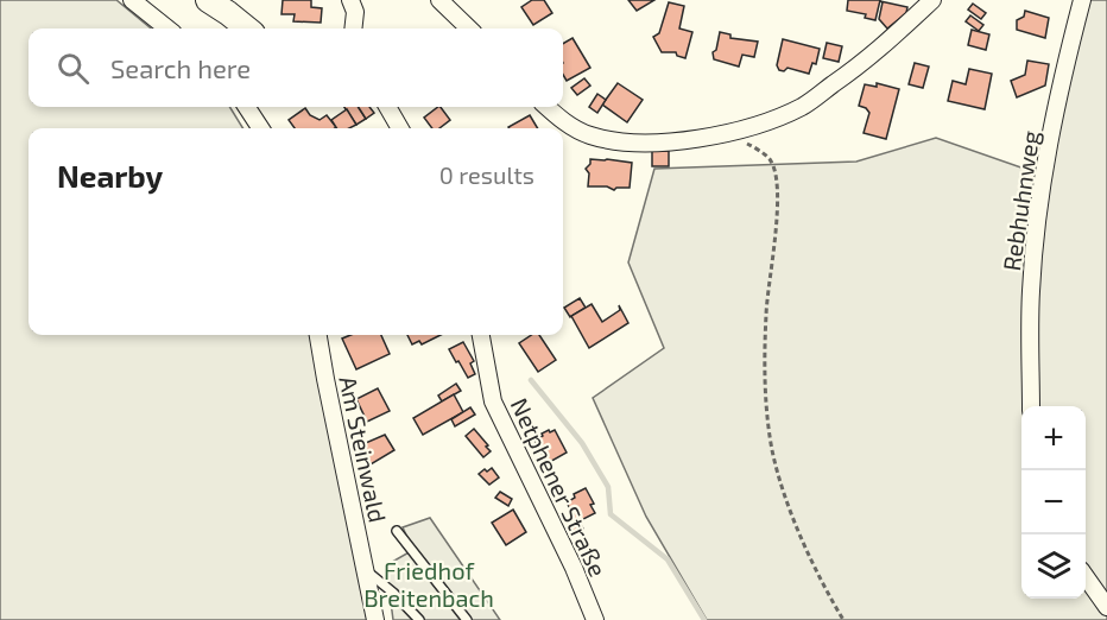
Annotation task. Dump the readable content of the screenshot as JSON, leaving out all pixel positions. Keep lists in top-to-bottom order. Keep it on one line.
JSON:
{"streets":{"street":["Rebhuhnweg","Am Steinwald","Netphener Straße"]},"parks":["Friedhof Breitenbach"],"page":{"search":"Search here","heading":["Nearby","0 results"],"map_buttons":["+","−"]}}
